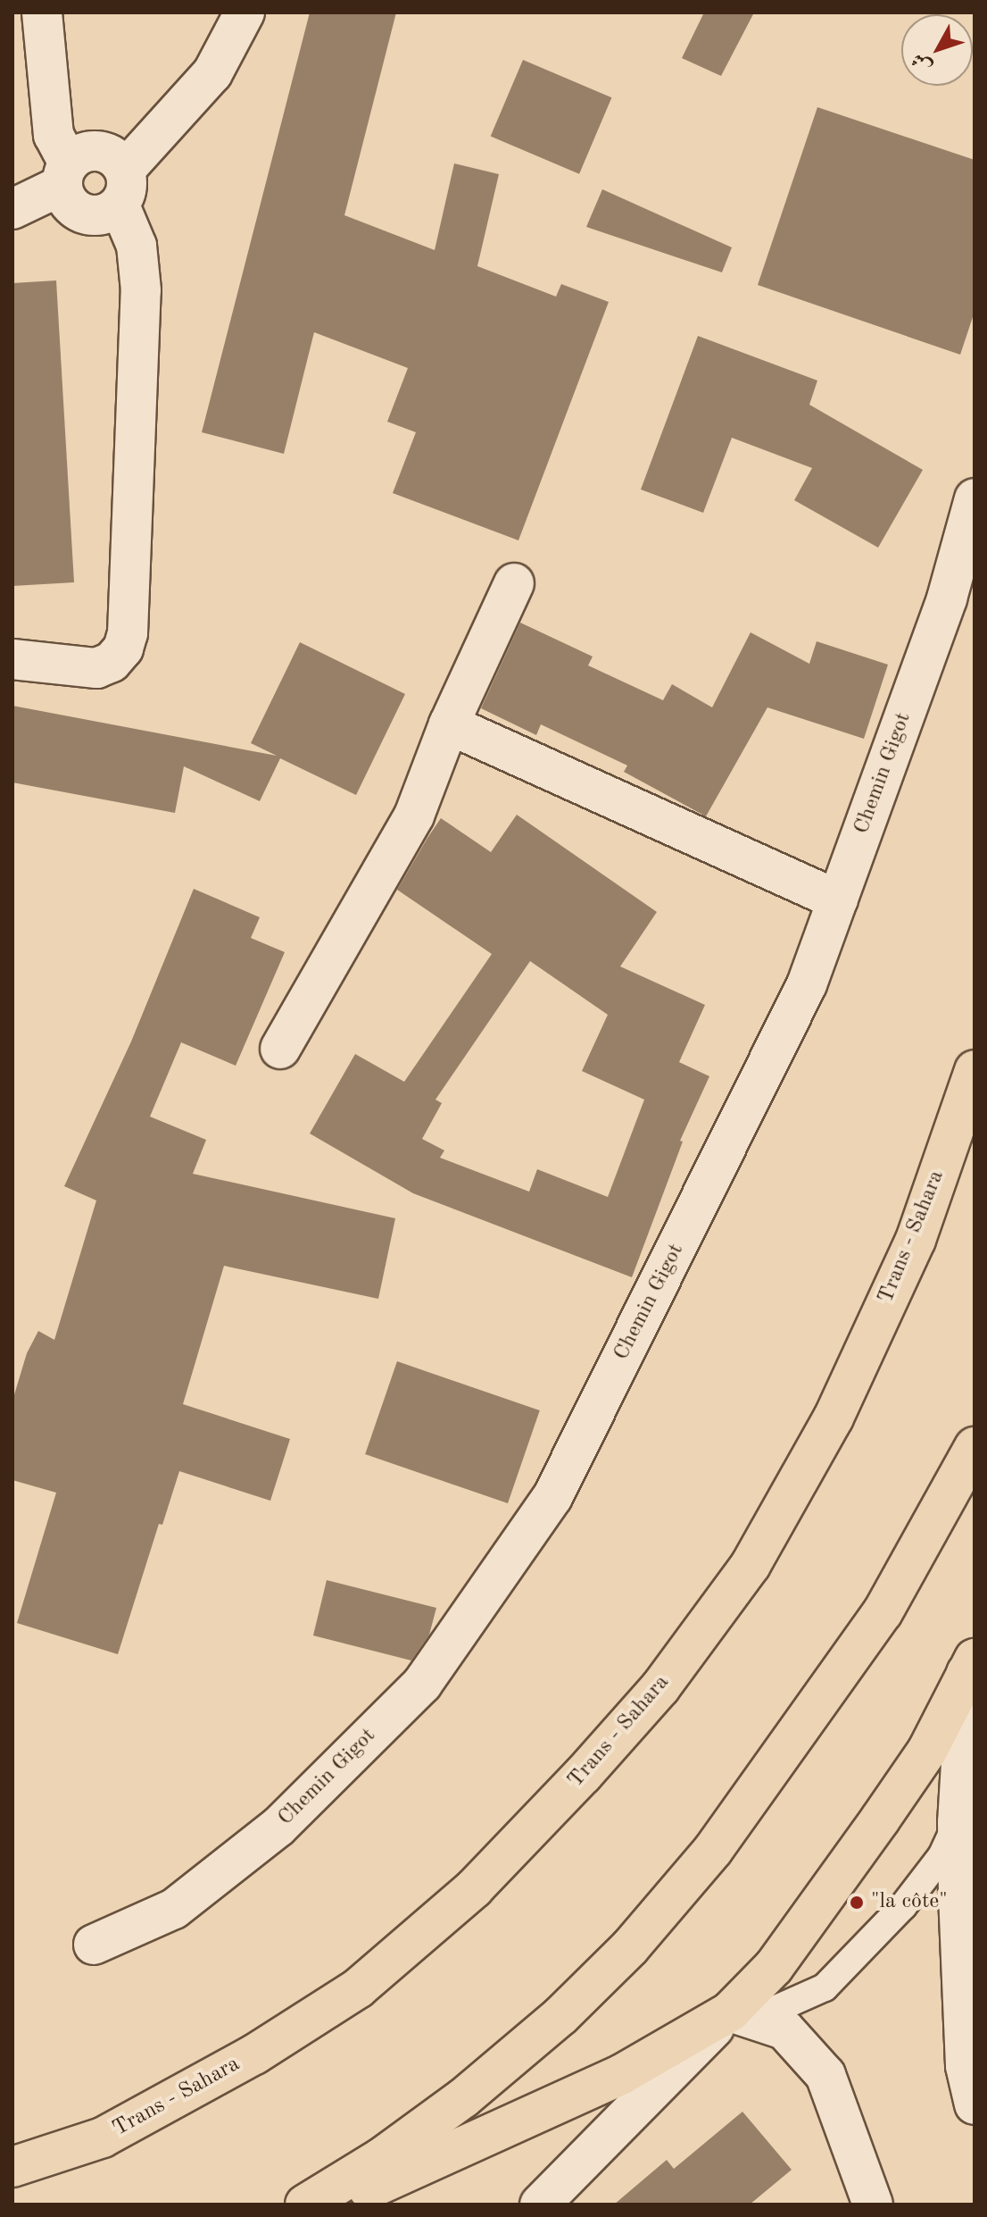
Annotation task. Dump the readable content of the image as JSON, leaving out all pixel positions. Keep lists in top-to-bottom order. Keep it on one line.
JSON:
{"streets":{"highway":["Trans - Sahara"],"street":["Chemin Gigot"]},"places":["\"la côte\""],"north":"bottom left"}
